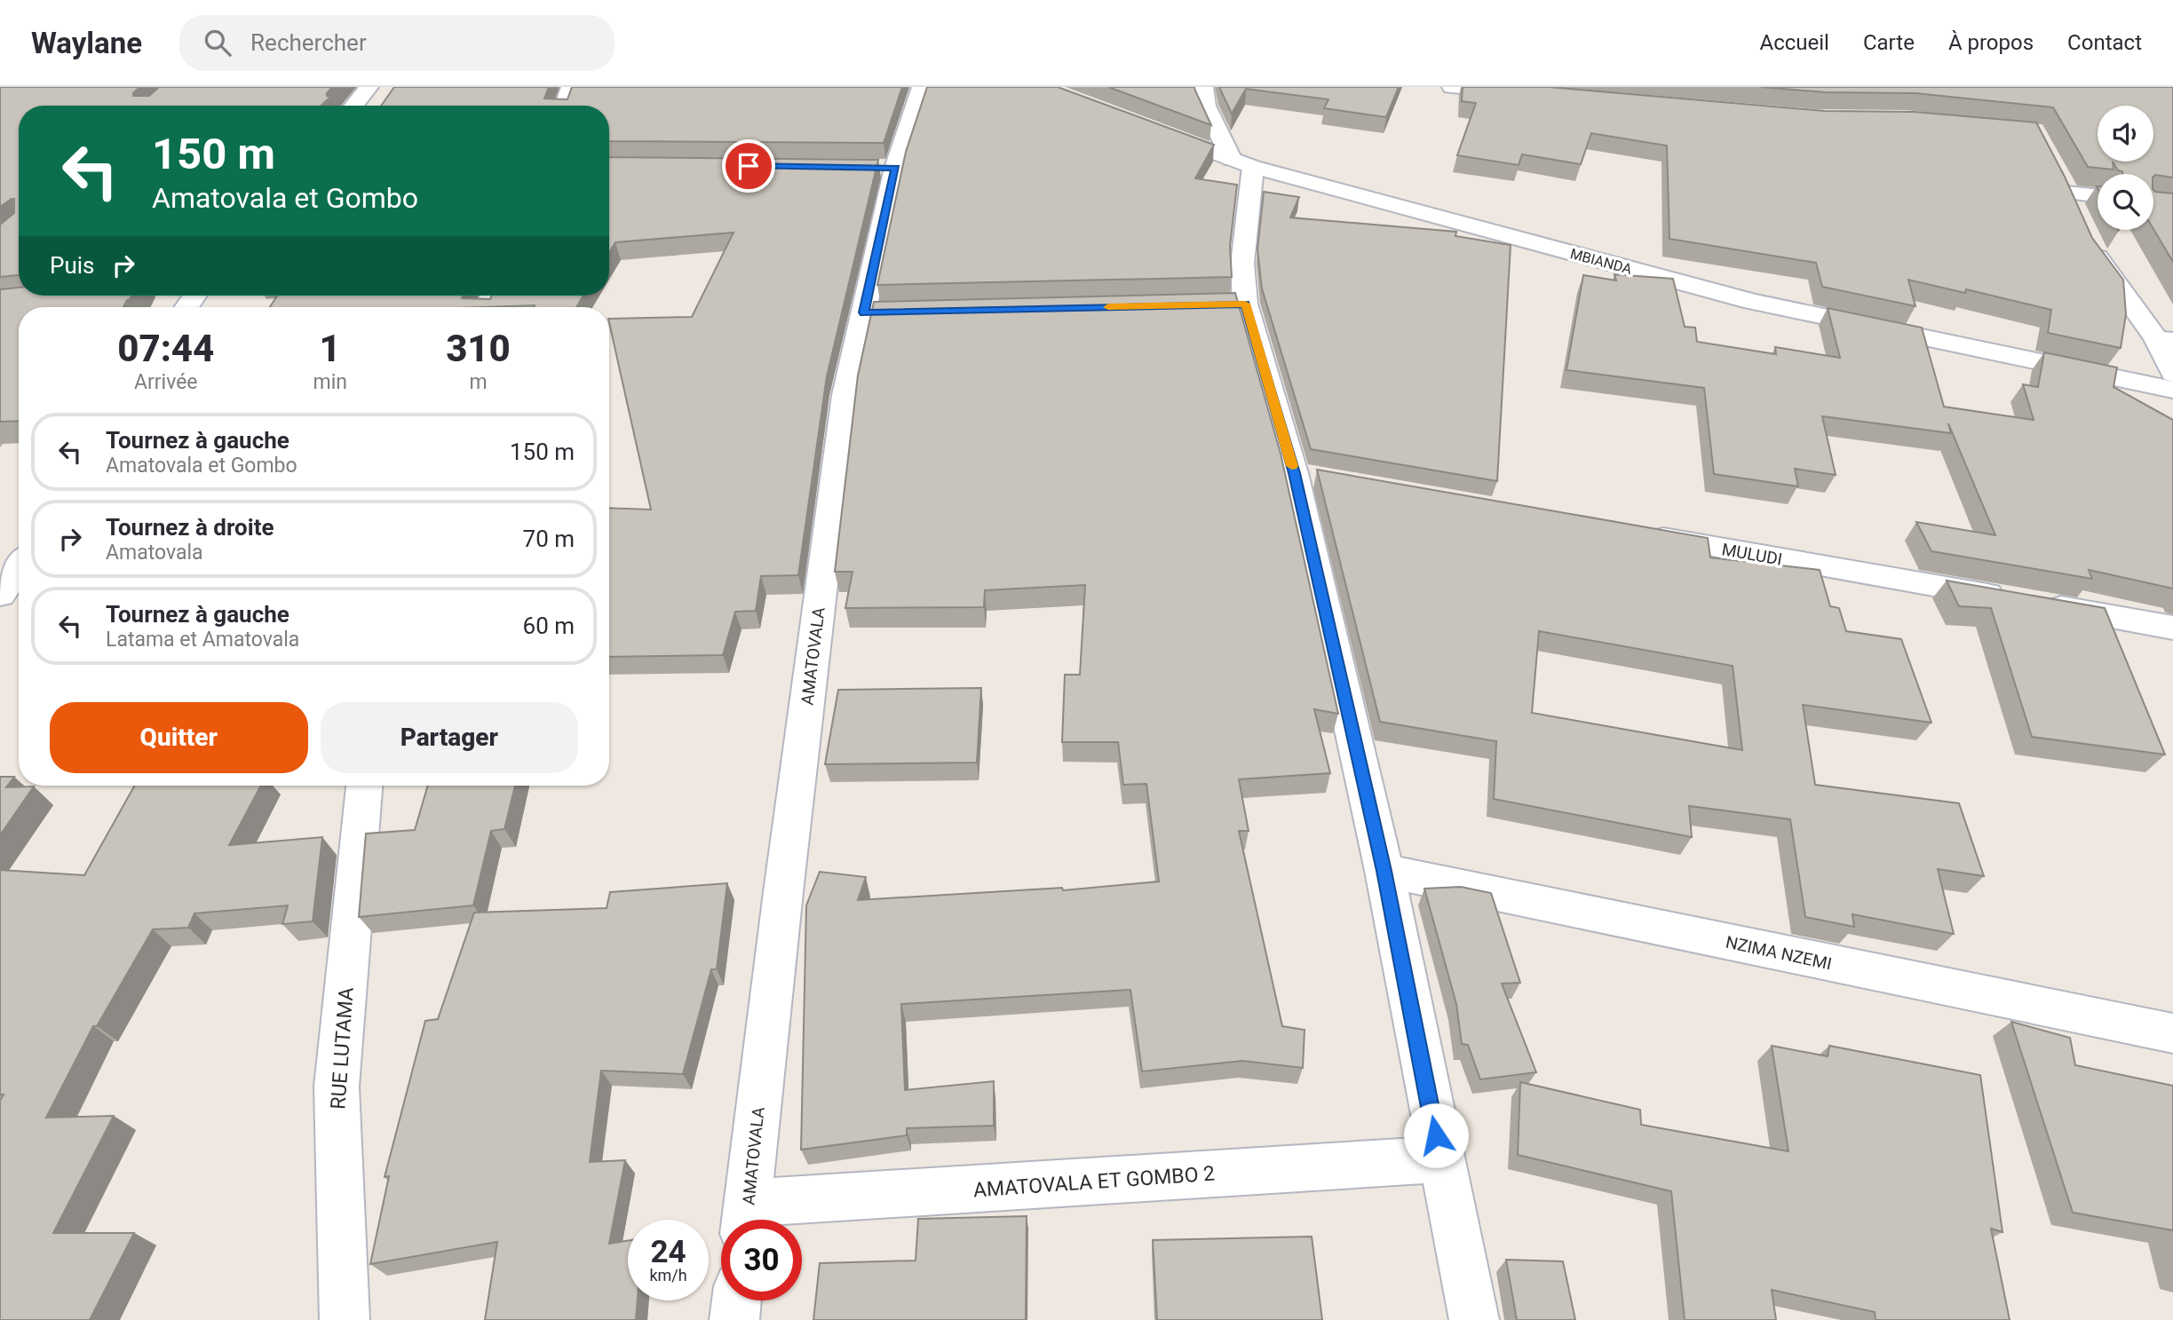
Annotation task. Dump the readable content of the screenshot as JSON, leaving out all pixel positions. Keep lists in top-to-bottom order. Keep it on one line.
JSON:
{"streets":{"street":["MBIANDA","MULUDI","AMATOVALA","NZIMA NZEMI","RUE LUTAMA","AMATOVALA ET GOMBO 2"]},"crossings":[["AMATOVALA","AMATOVALA ET GOMBO 2"]],"page":{"header":"Waylane","search":"Rechercher","nav":["Accueil","Carte","À propos","Contact"],"turn":["150 m","Amatovala et Gombo"],"then":"Puis","eta":["07:44","Arrivée","1","min","310","m"],"list":[{"name":"Tournez à gauche","note":"Amatovala et Gombo","value":"150 m"},{"name":"Tournez à droite","note":"Amatovala","value":"70 m"},{"name":"Tournez à gauche","note":"Latama et Amatovala","value":"60 m"}],"buttons":["Quitter","Partager"],"speed":"24 km/h","limit":"30"}}
